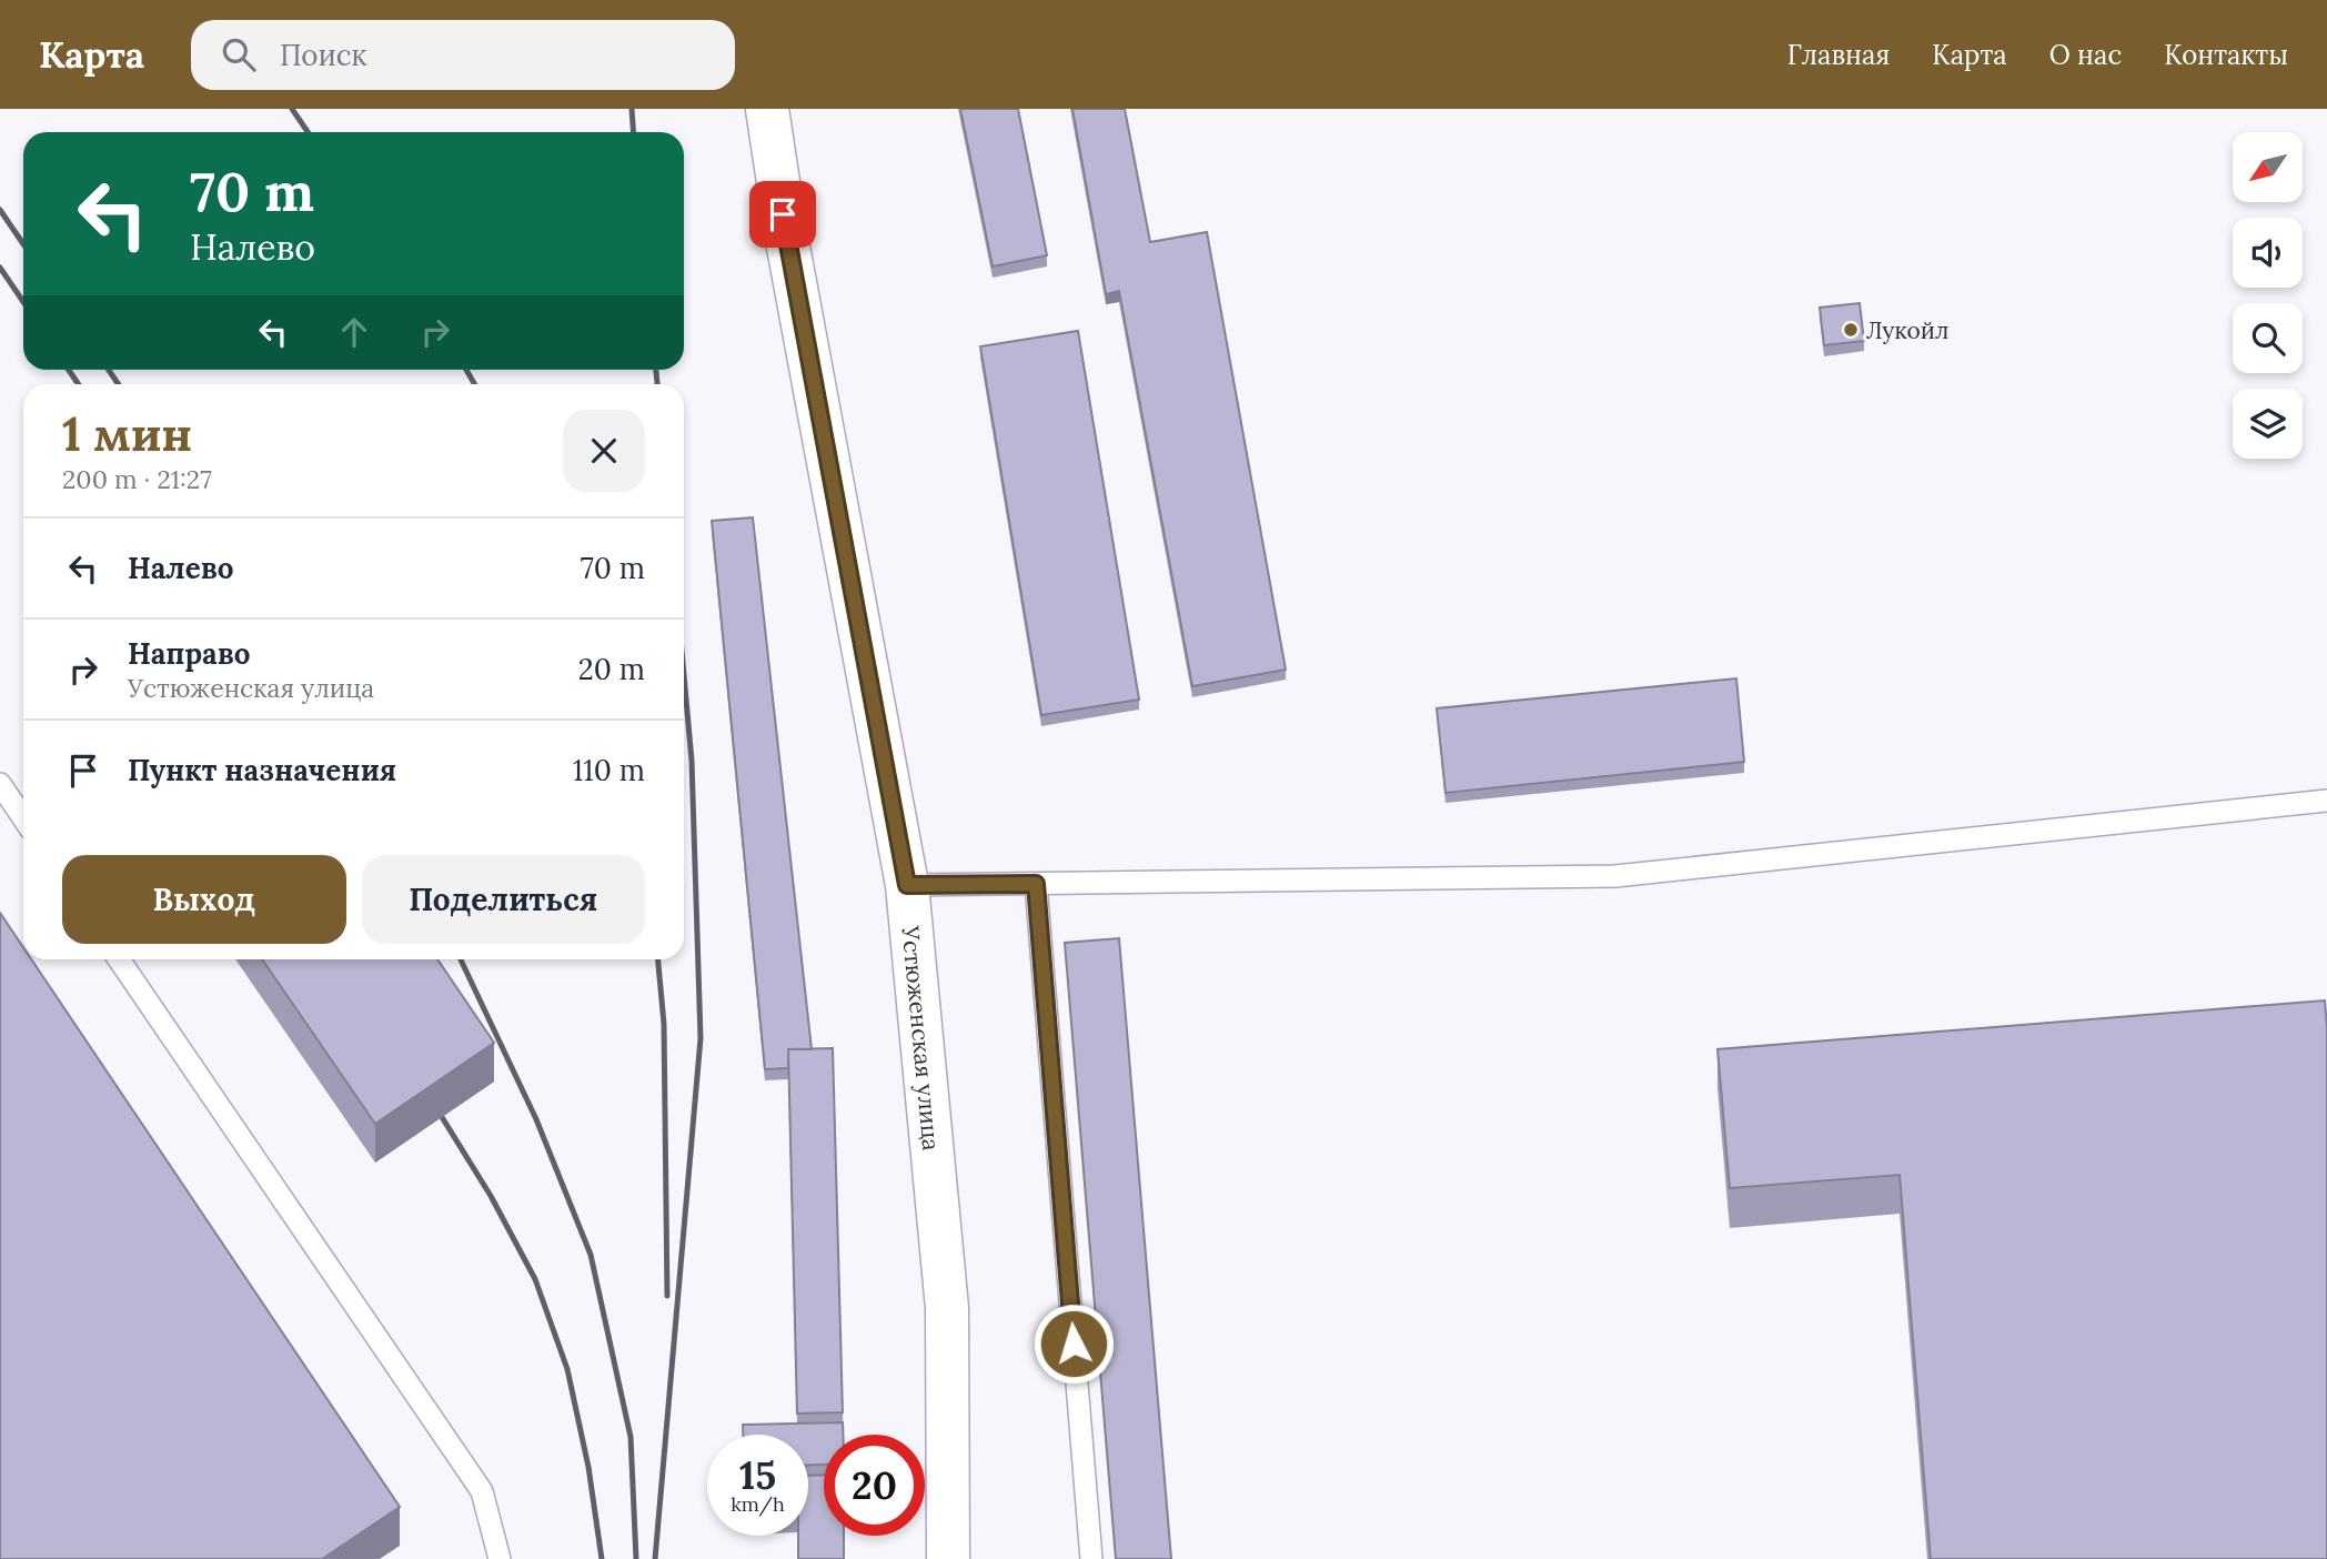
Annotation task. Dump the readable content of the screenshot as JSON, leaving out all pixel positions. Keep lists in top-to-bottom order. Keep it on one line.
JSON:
{"streets":{"main road":["Устюженская улица"]},"places":["Лукойл"],"north":"bottom left","page":{"header":"Карта","search":"Поиск","nav":["Главная","Карта","О нас","Контакты"],"turn":["70 m","Налево"],"heading":["1 мин","200 m · 21:27"],"list":[{"name":"Налево","value":"70 m"},{"name":"Направо","note":"Устюженская улица","value":"20 m"},{"name":"Пункт назначения","value":"110 m"}],"buttons":["Выход","Поделиться"],"speed":"15 km/h","limit":"20"}}
